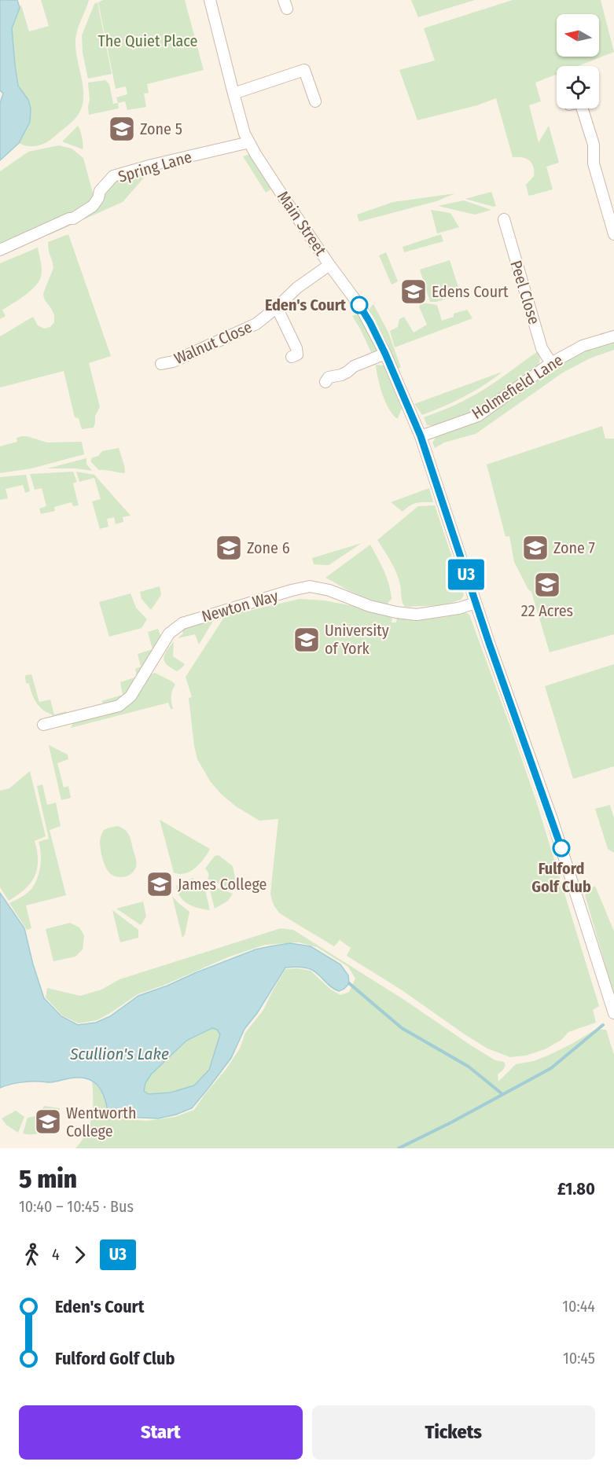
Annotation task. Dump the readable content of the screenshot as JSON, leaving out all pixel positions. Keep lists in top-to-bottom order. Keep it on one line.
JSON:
{"streets":{"street":["Spring Lane","Main Street","Peel Close","Walnut Close","Holmefield Lane","Newton Way"]},"crossings":[["Spring Lane","Main Street"],["Main Street","Walnut Close"],["Main Street","Holmefield Lane"],["Main Street","Newton Way"],["Peel Close","Holmefield Lane"]],"water":["Scullion's Lake"],"parks":["The Quiet Place"],"places":{"school or university":["Zone 5","Edens Court","Zone 6","Zone 7","22 Acres","University of York","James College","Wentworth College"],"other":["Eden's Court","Fulford Golf Club"]},"lines":["bus line U3"],"north":"left","page":{"on_map":"U3","heading":["5 min","10:40 – 10:45 · Bus","£1.80"],"legs":["4","U3"],"list":[{"name":"Eden's Court","value":"10:44"},{"name":"Fulford Golf Club","value":"10:45"}],"buttons":["Start","Tickets"]}}
